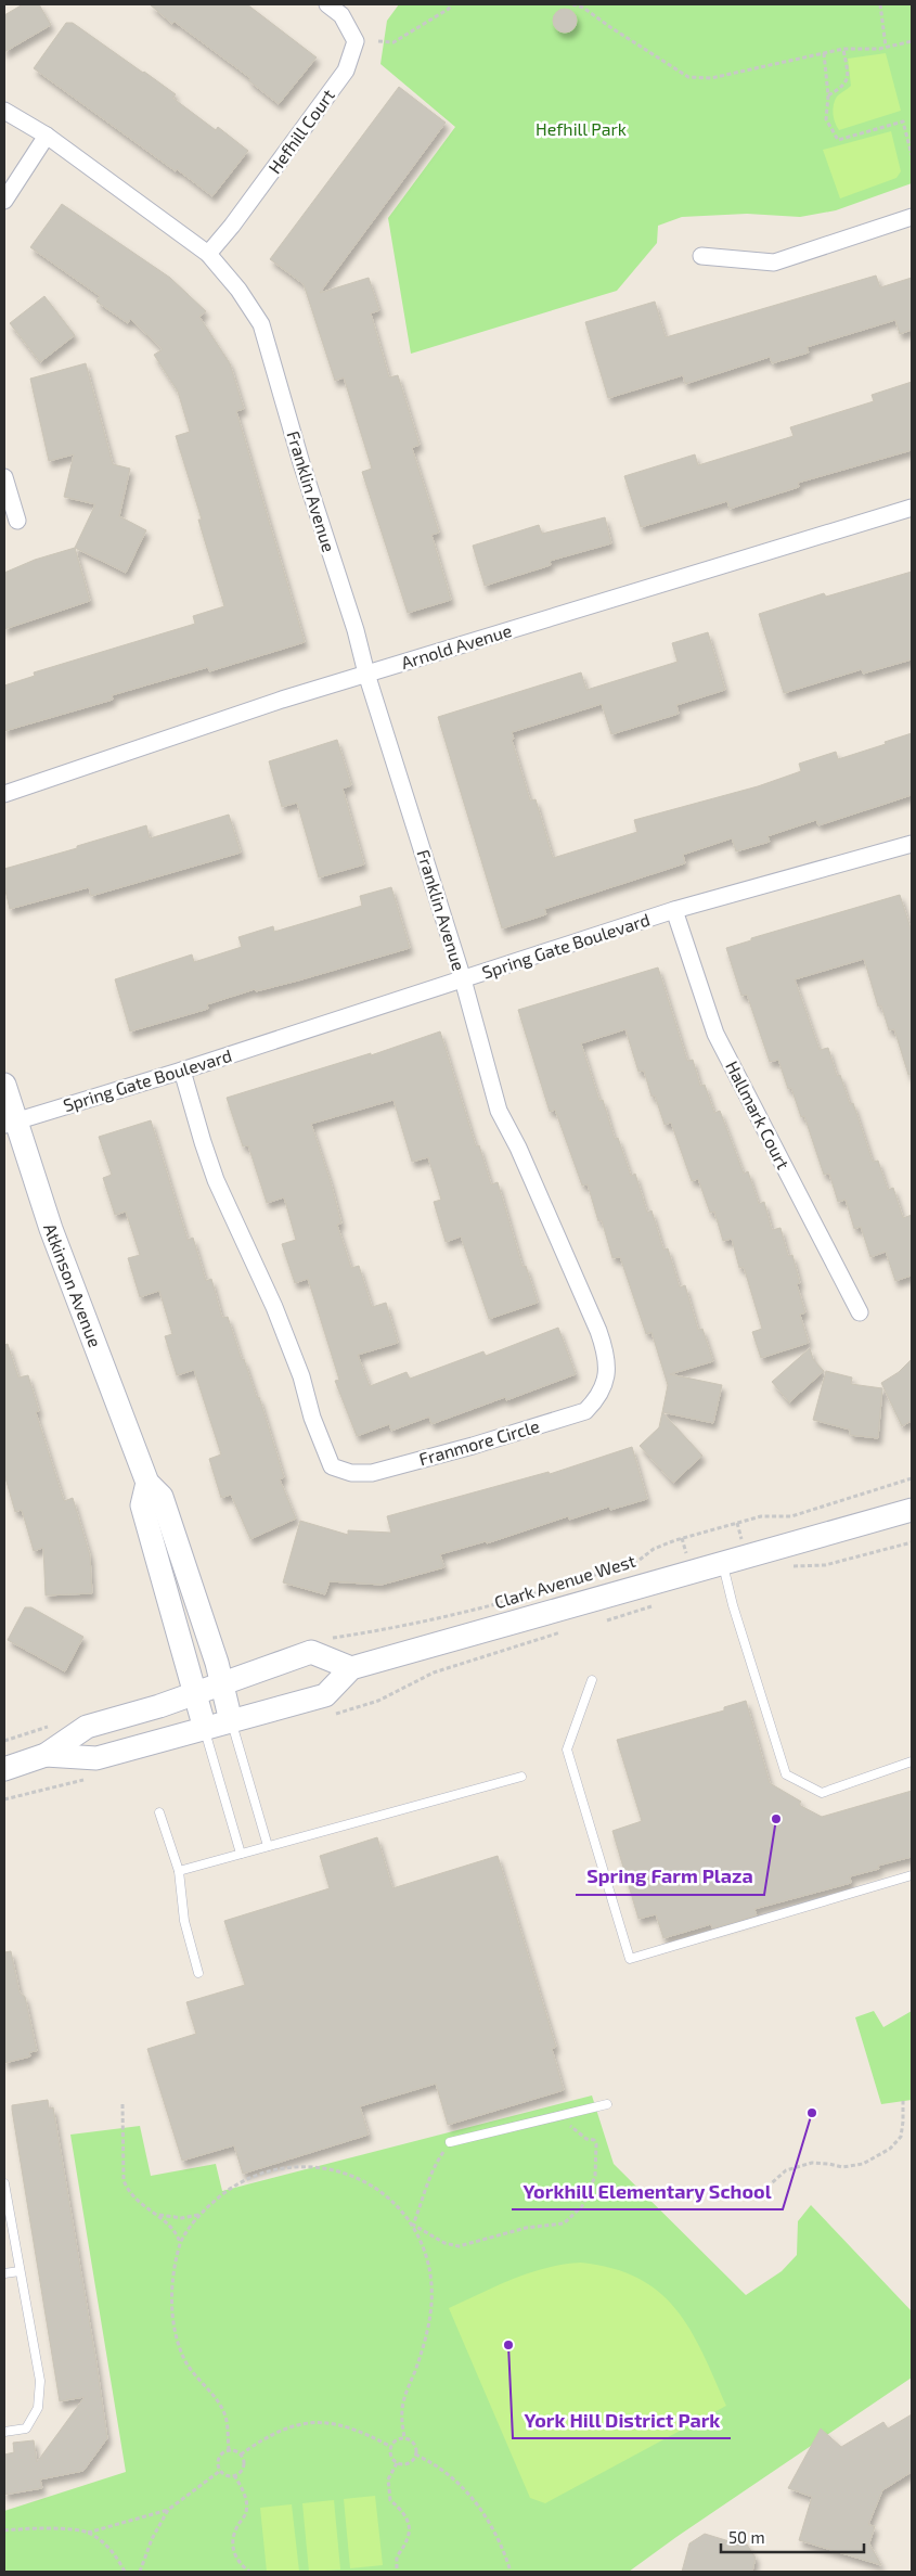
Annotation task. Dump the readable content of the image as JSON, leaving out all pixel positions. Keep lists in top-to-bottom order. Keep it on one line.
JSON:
{"streets":{"street":["Hefhill Court","Franklin Avenue","Arnold Avenue","Spring Gate Boulevard","Hallmark Court","Atkinson Avenue","Franmore Circle","Clark Avenue West"]},"crossings":[["Hefhill Court","Franklin Avenue"],["Franklin Avenue","Arnold Avenue"],["Franklin Avenue","Spring Gate Boulevard"],["Franklin Avenue","Franmore Circle"],["Spring Gate Boulevard","Hallmark Court"],["Spring Gate Boulevard","Atkinson Avenue"],["Spring Gate Boulevard","Franmore Circle"]],"parks":["Hefhill Park"],"places":["Spring Farm Plaza","Yorkhill Elementary School","York Hill District Park"],"scale_bar":"50 m"}
